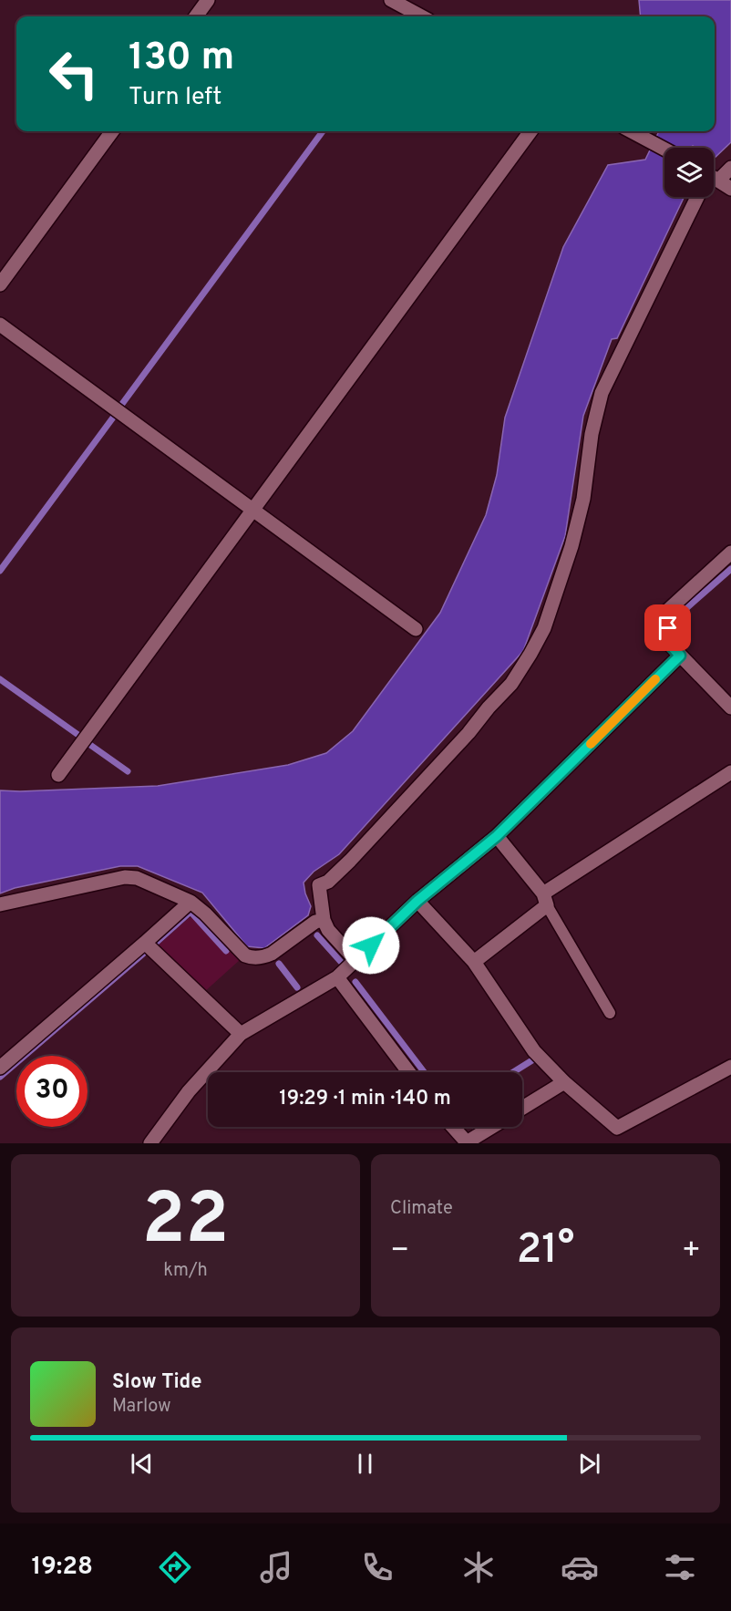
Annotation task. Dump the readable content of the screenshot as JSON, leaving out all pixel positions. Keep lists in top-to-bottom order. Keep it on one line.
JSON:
{"page":{"turn":["130 m","Turn left"],"limit":"30","trip":"19:29 · 1 min · 140 m","tile":[["22","km/h"],"Climate"],"heat":["−","21°","+"],"song":["Slow Tide","Marlow"],"tabs":"19:28"}}
